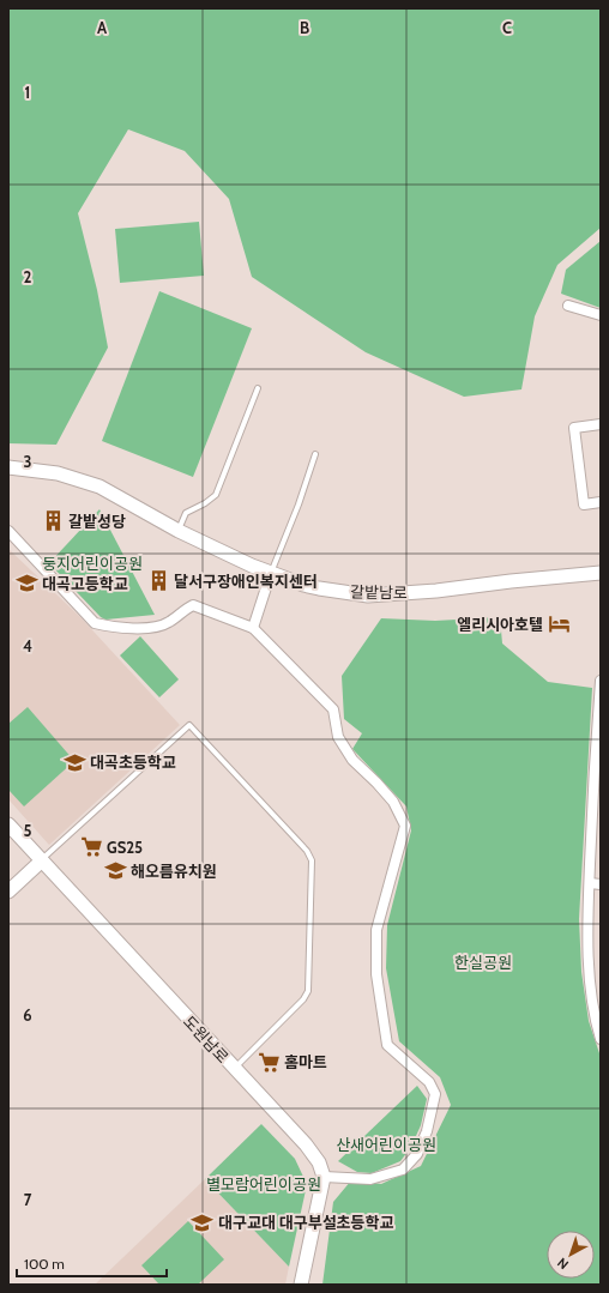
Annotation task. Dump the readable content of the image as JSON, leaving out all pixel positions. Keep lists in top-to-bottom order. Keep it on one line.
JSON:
{"streets":{"street":["갈밭남로","도원남로"]},"parks":["둥지어린이공원","한실공원","산새어린이공원","별모람어린이공원"],"places":{"building":["갈밭성당","달서구장애인복지센터"],"school or university":["대곡고등학교","대곡초등학교","해오름유치원","대구교대 대구부설초등학교"],"hotel":["엘리시아호텔"],"supermarket":["GS25","홈마트"]},"scale_bar":"100 m","north":"bottom left","grid":{"columns":["A","B","C"],"rows":["1","2","3","4","5","6","7"]}}
